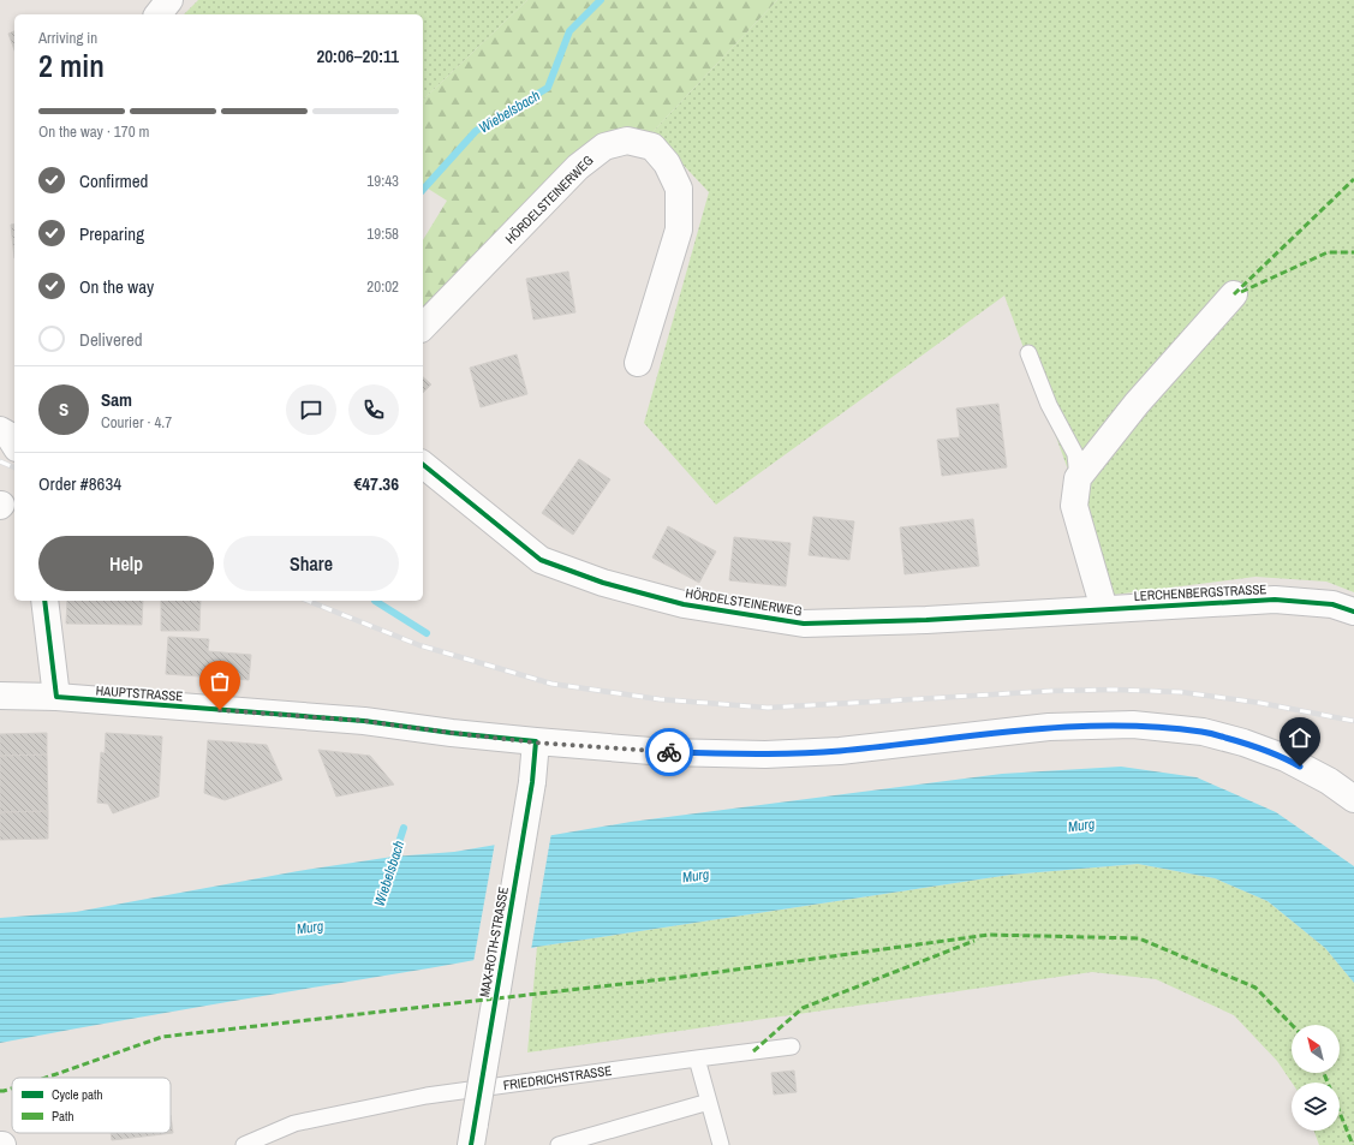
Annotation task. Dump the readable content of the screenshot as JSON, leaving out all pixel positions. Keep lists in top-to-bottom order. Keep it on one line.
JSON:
{"streets":{"street":["HÖRDELSTEINERWEG","LERCHENBERGSTRASSE","HAUPTSTRASSE","MAX-ROTH-STRASSE"],"lane":["FRIEDRICHSTRASSE"]},"crossings":[["HÖRDELSTEINERWEG","LERCHENBERGSTRASSE"],["HAUPTSTRASSE","MAX-ROTH-STRASSE"]],"water":["Wiebelsbach","Murg"],"legend":["Cycle path","Path"],"north":"top left","page":{"heading":["2 min","Arriving in","20:06–20:11"],"panel":["Sam","Courier · 4.7","Order #8634","€47.36"],"bar":"On the way · 170 m","list":[["Confirmed","19:43"],["Preparing","19:58"],["On the way","20:02"],"Delivered"],"round":"S","buttons":["Help","Share"]}}
